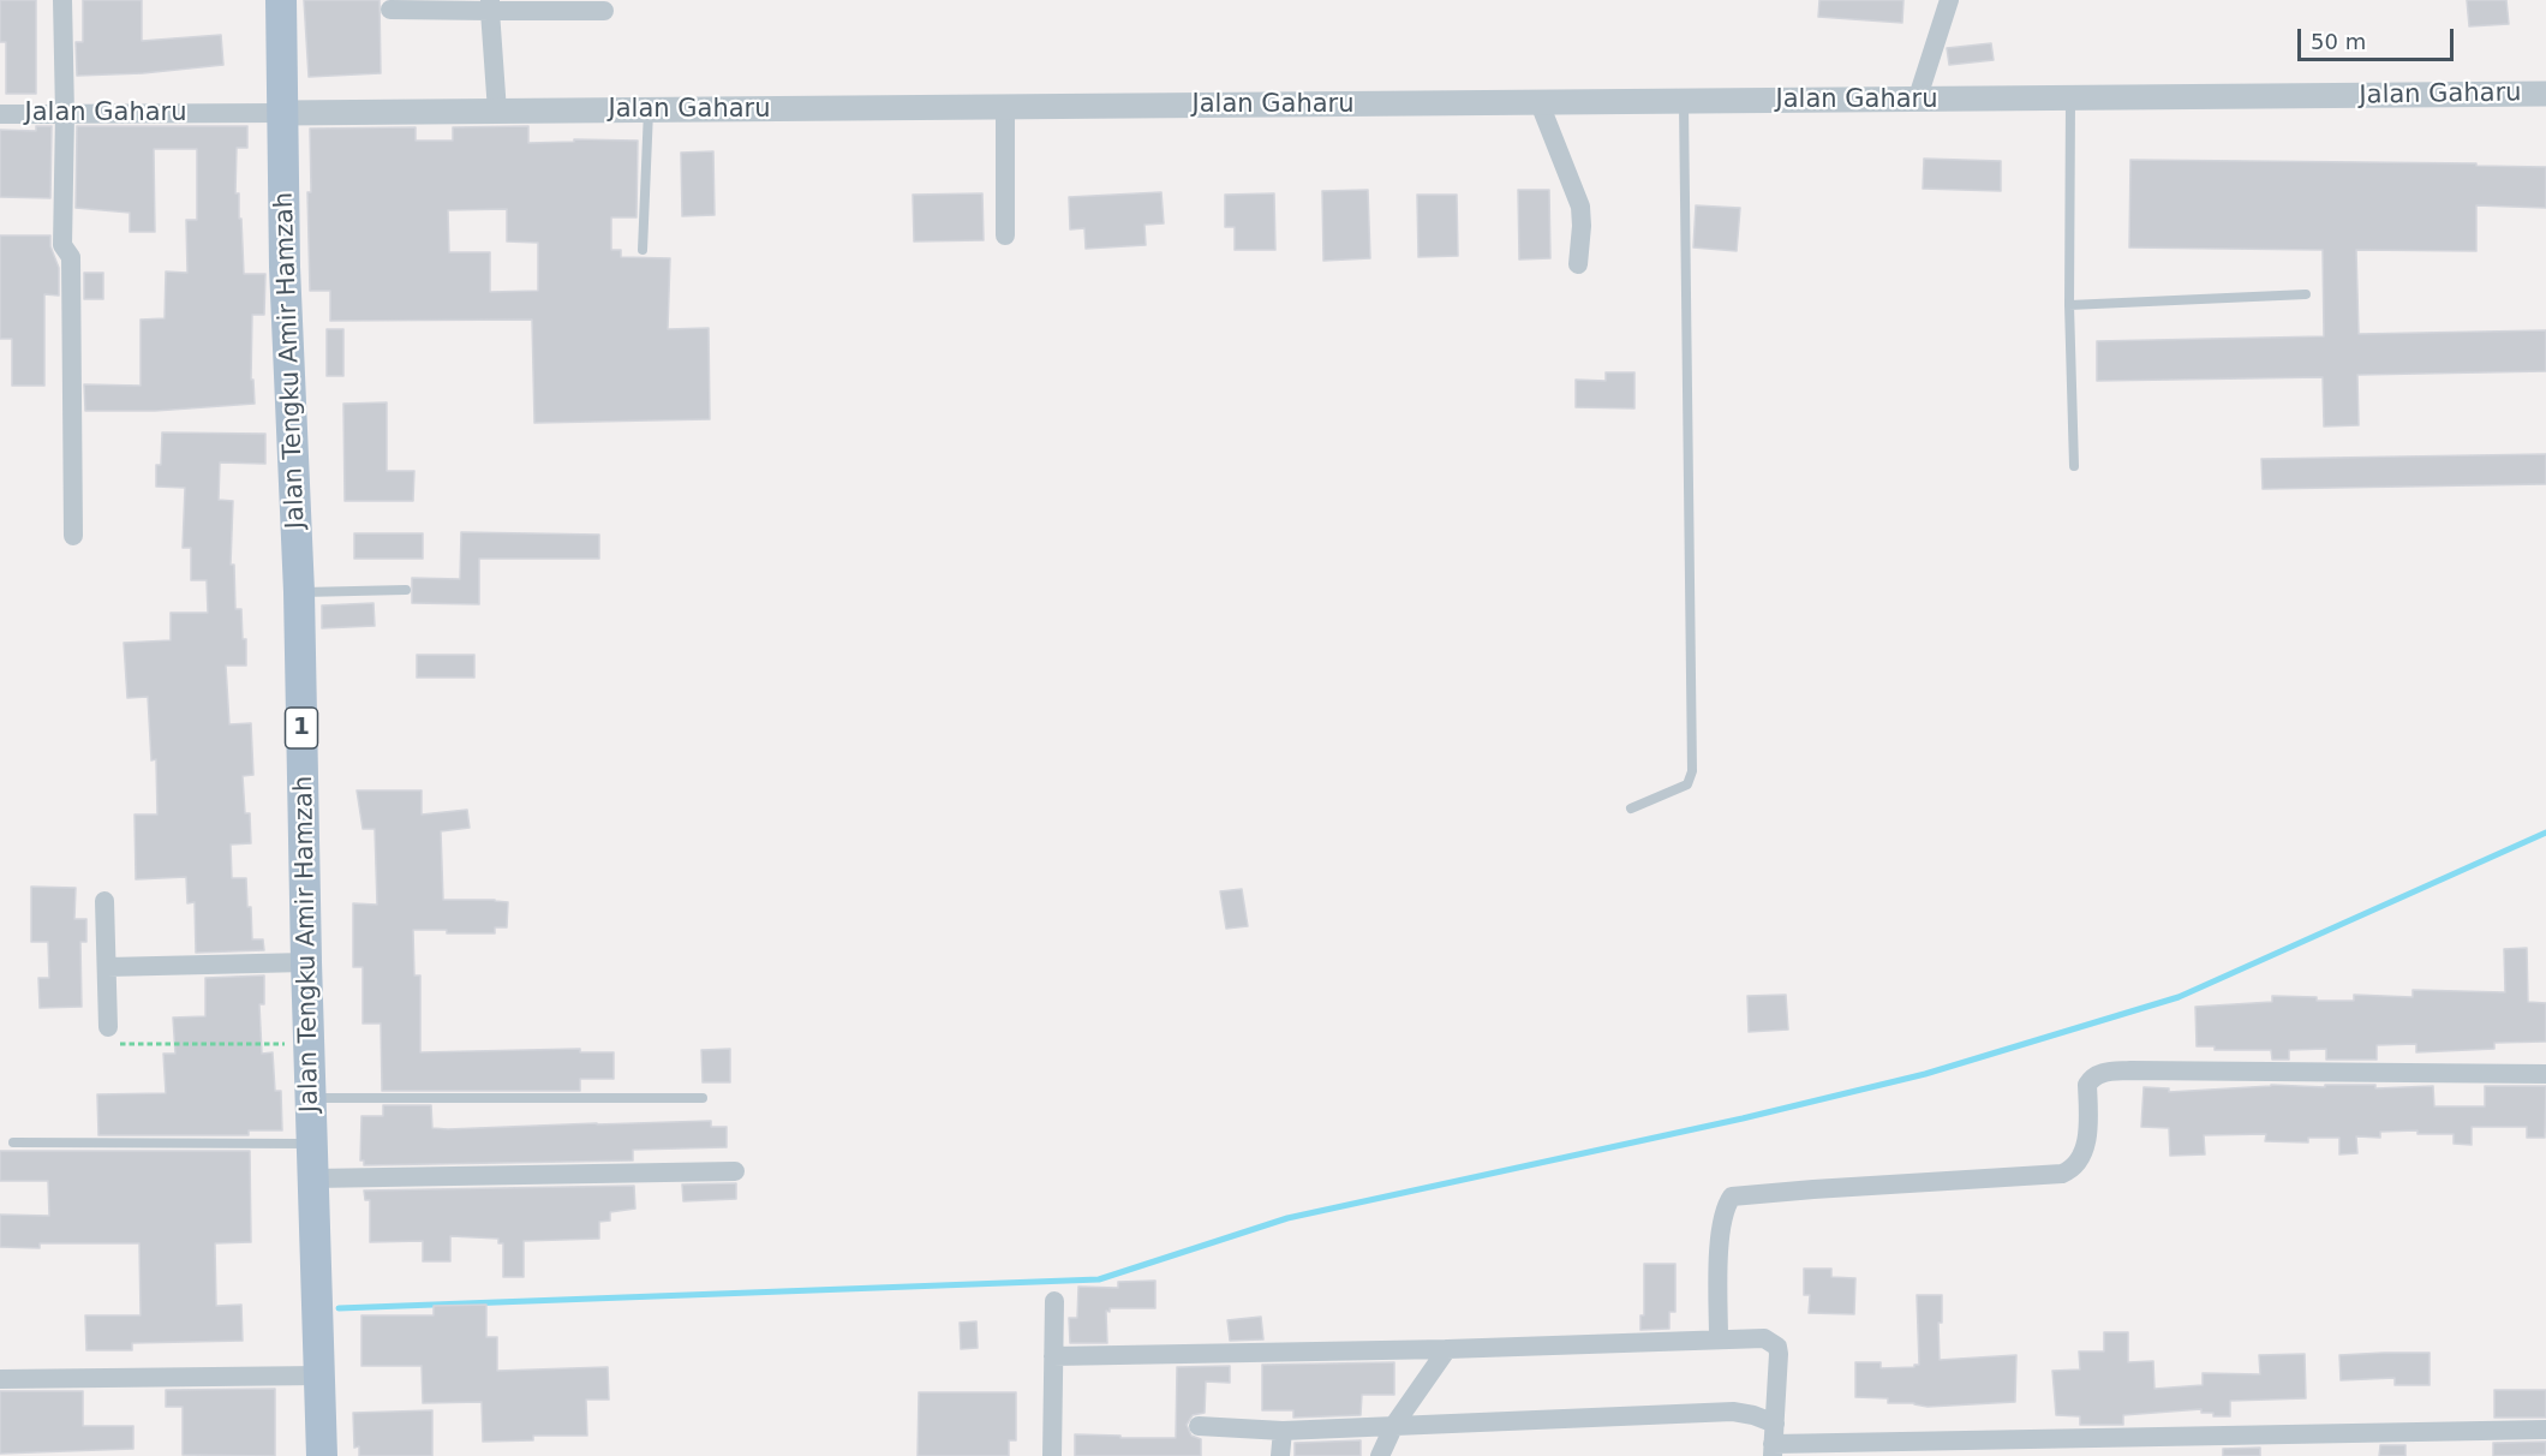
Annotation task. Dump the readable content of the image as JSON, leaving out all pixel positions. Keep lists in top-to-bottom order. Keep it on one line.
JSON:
{"streets":{"main road":["Jalan Tengku Amir Hamzah","1"],"street":["Jalan Gaharu"]},"crossings":[["Jalan Gaharu","Jalan Tengku Amir Hamzah"]],"scale_bar":"50 m"}
